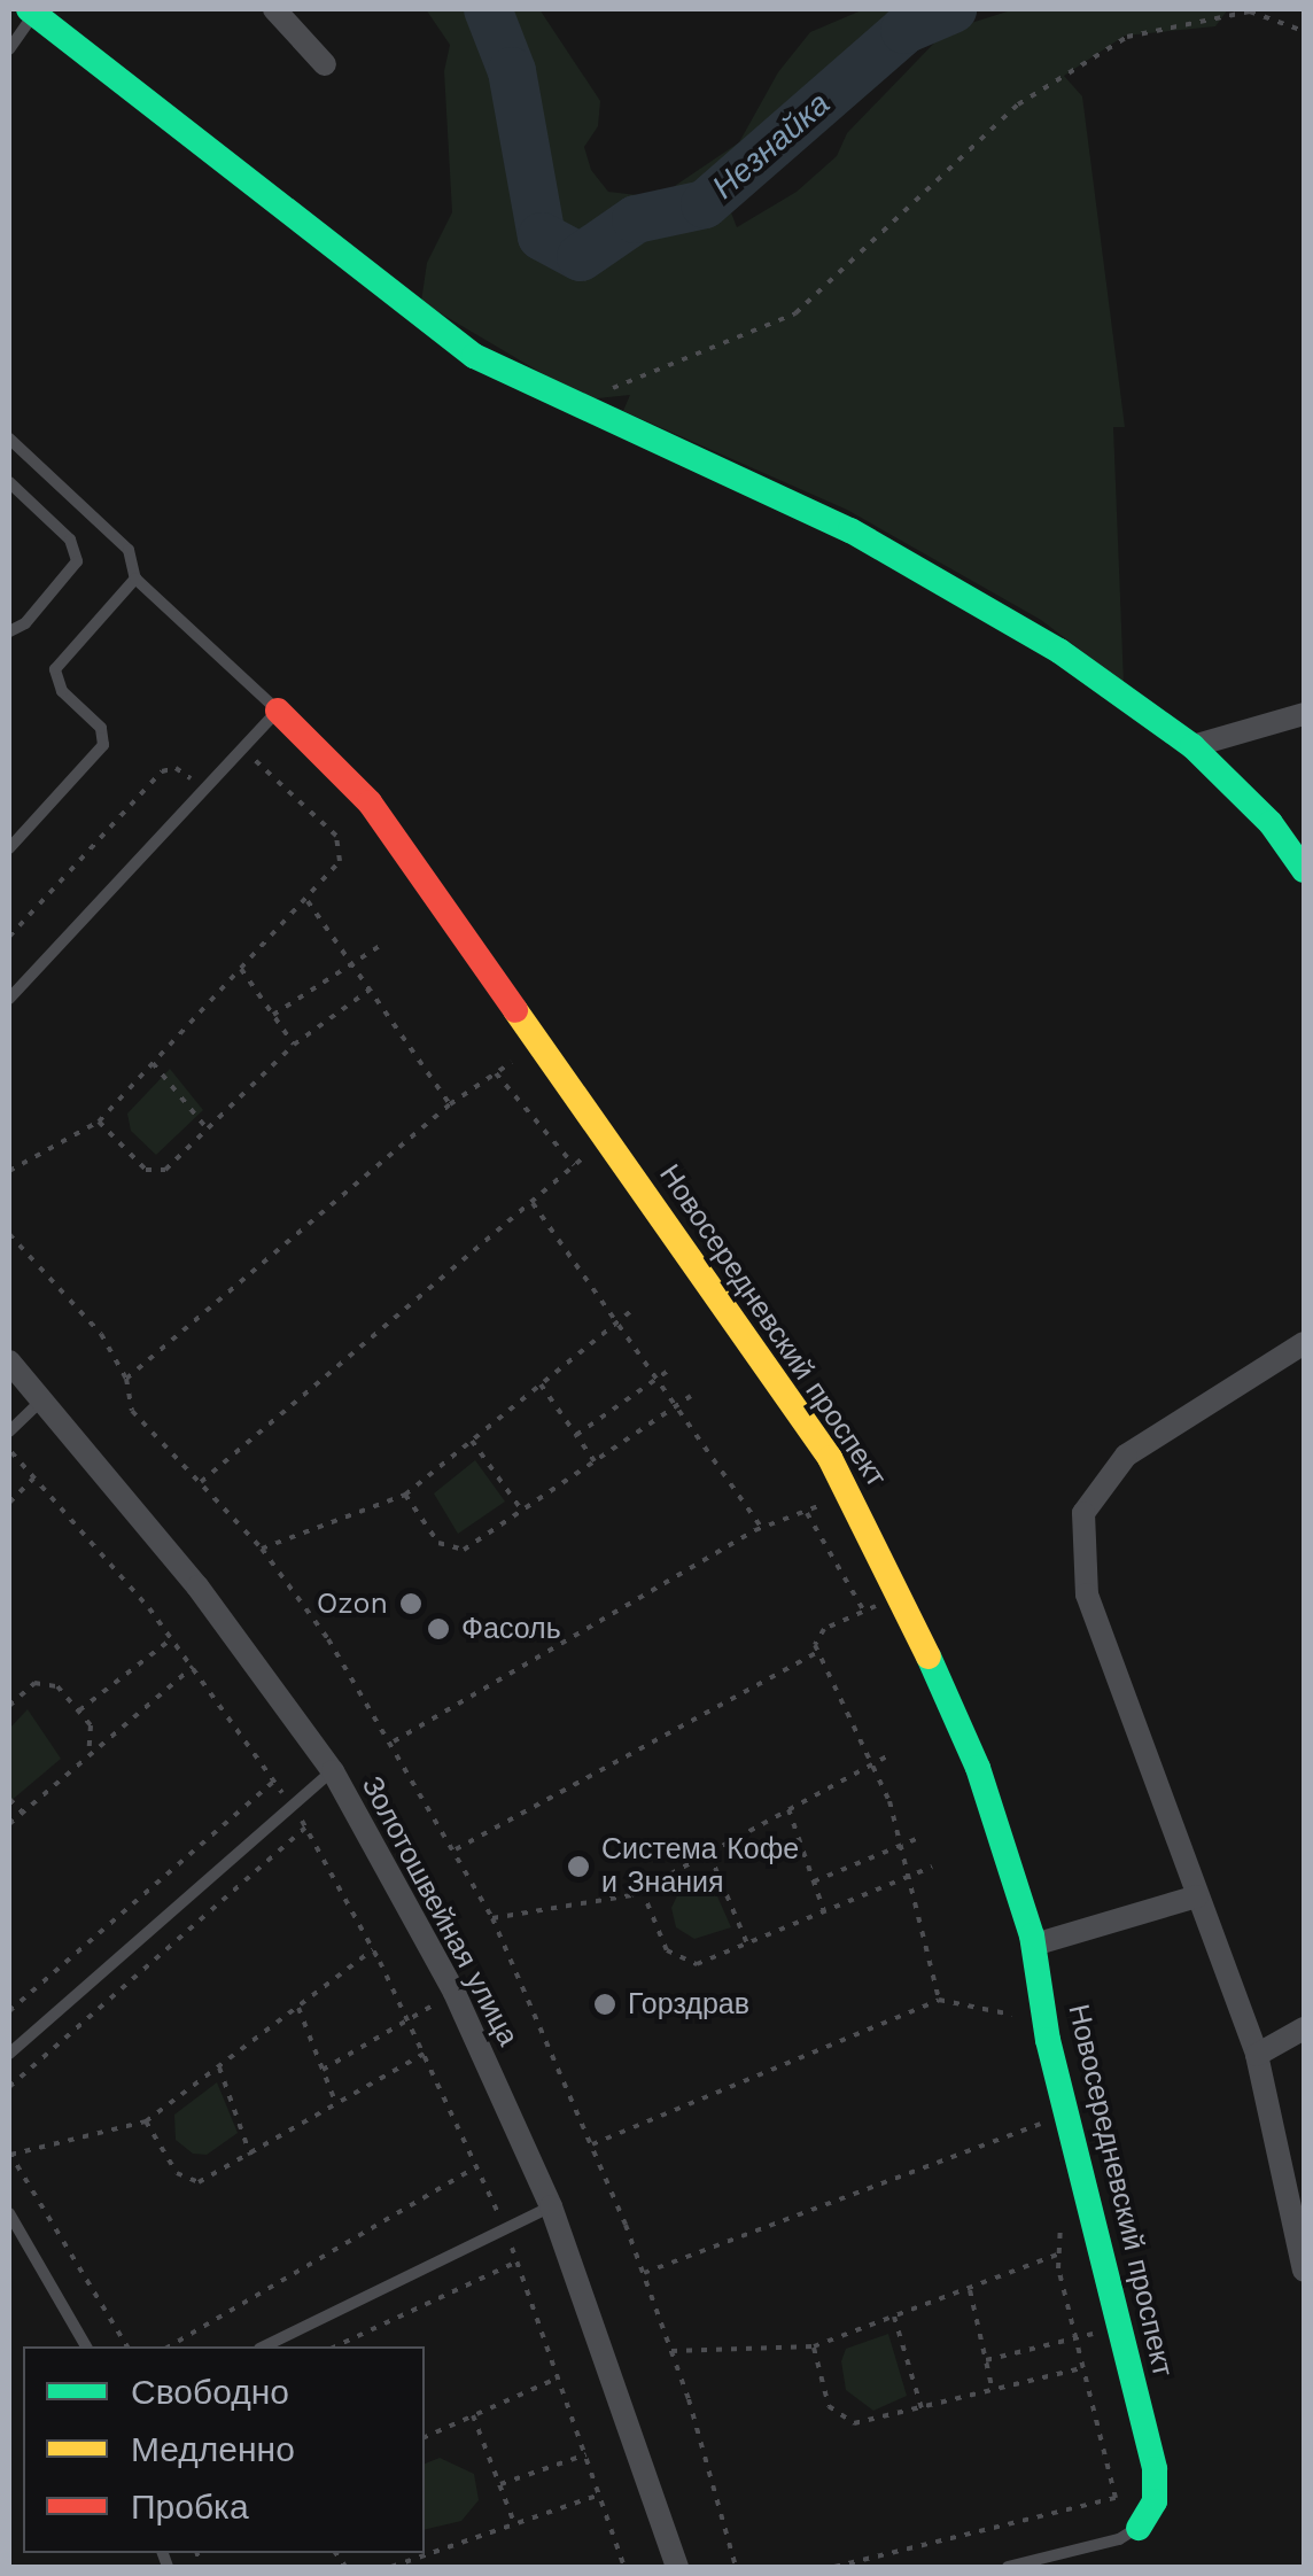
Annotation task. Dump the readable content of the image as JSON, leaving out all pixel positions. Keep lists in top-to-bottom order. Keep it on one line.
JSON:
{"streets":{"street":["Новосередневский проспект","Золотошвейная улица"]},"water":["Незнайка"],"places":["Ozon","Фасоль","Система Кофе и Знания","Горздрав"],"legend":["Свободно","Медленно","Пробка"]}
